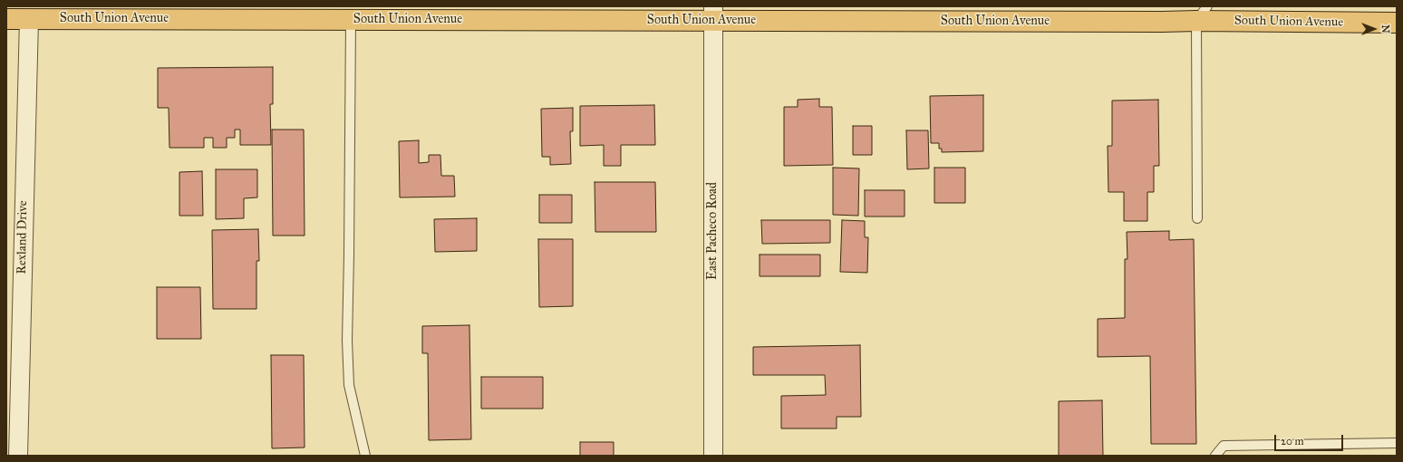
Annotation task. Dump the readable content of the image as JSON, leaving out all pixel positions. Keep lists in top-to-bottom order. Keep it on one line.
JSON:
{"streets":{"main road":["South Union Avenue"],"street":["East Pacheco Road","Rexland Drive"]},"crossings":[["South Union Avenue","East Pacheco Road"],["South Union Avenue","Rexland Drive"]],"scale_bar":"20 m","north":"right"}
